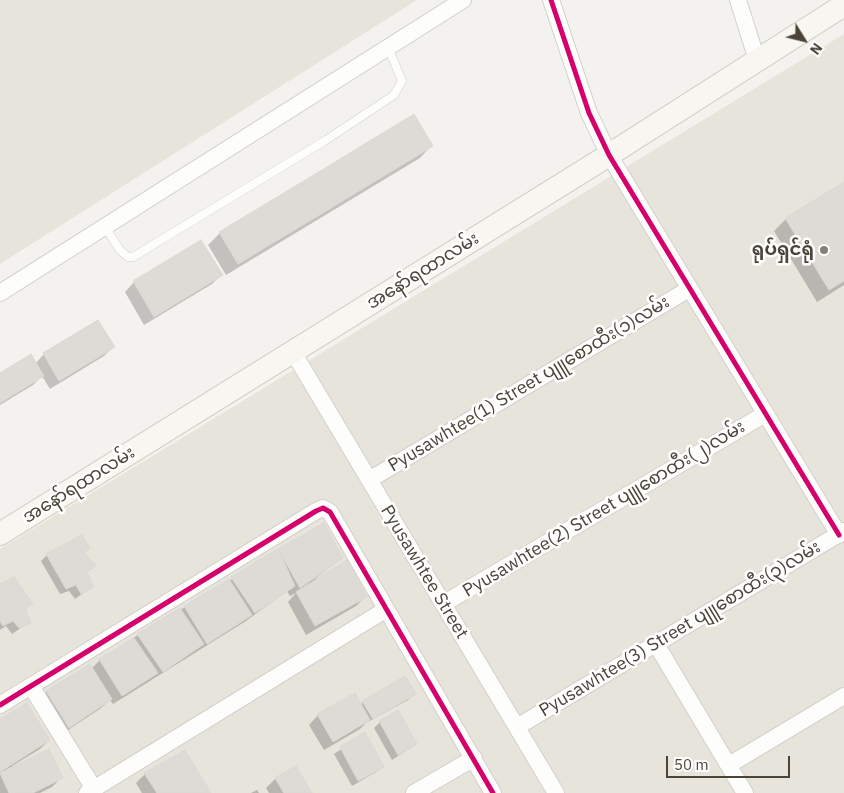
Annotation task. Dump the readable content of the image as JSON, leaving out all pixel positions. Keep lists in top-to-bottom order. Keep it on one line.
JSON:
{"streets":{"main road":["အနော်ရထာလမ်း"],"street":["Pyusawhtee(1) Street ပျူစောထီး(၁)လမ်း","Pyusawhtee(2) Street ပျူစောထီး(၂)လမ်း","Pyusawhtee Street","Pyusawhtee(3) Street ပျူစောထီး(၃)လမ်း"]},"crossings":[["အနော်ရထာလမ်း","Pyusawhtee Street"],["Pyusawhtee(1) Street ပျူစောထီး(၁)လမ်း","Pyusawhtee Street"],["Pyusawhtee(2) Street ပျူစောထီး(၂)လမ်း","Pyusawhtee Street"],["Pyusawhtee Street","Pyusawhtee(3) Street ပျူစောထီး(၃)လမ်း"]],"places":["ရုပ်ရှင်ရုံ"],"scale_bar":"50 m","north":"bottom right"}
